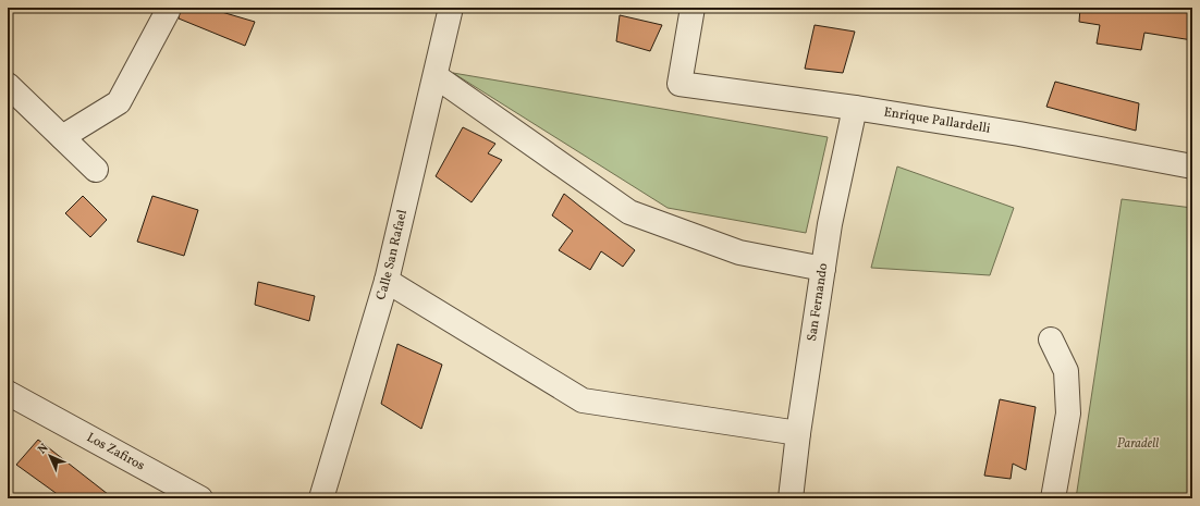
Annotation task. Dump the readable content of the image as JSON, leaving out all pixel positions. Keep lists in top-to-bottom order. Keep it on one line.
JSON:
{"streets":{"street":["Enrique Pallardelli","Calle San Rafael","San Fernando","Los Zafiros"]},"crossings":[["Enrique Pallardelli","San Fernando"]],"parks":["Paradell"],"north":"top left"}
